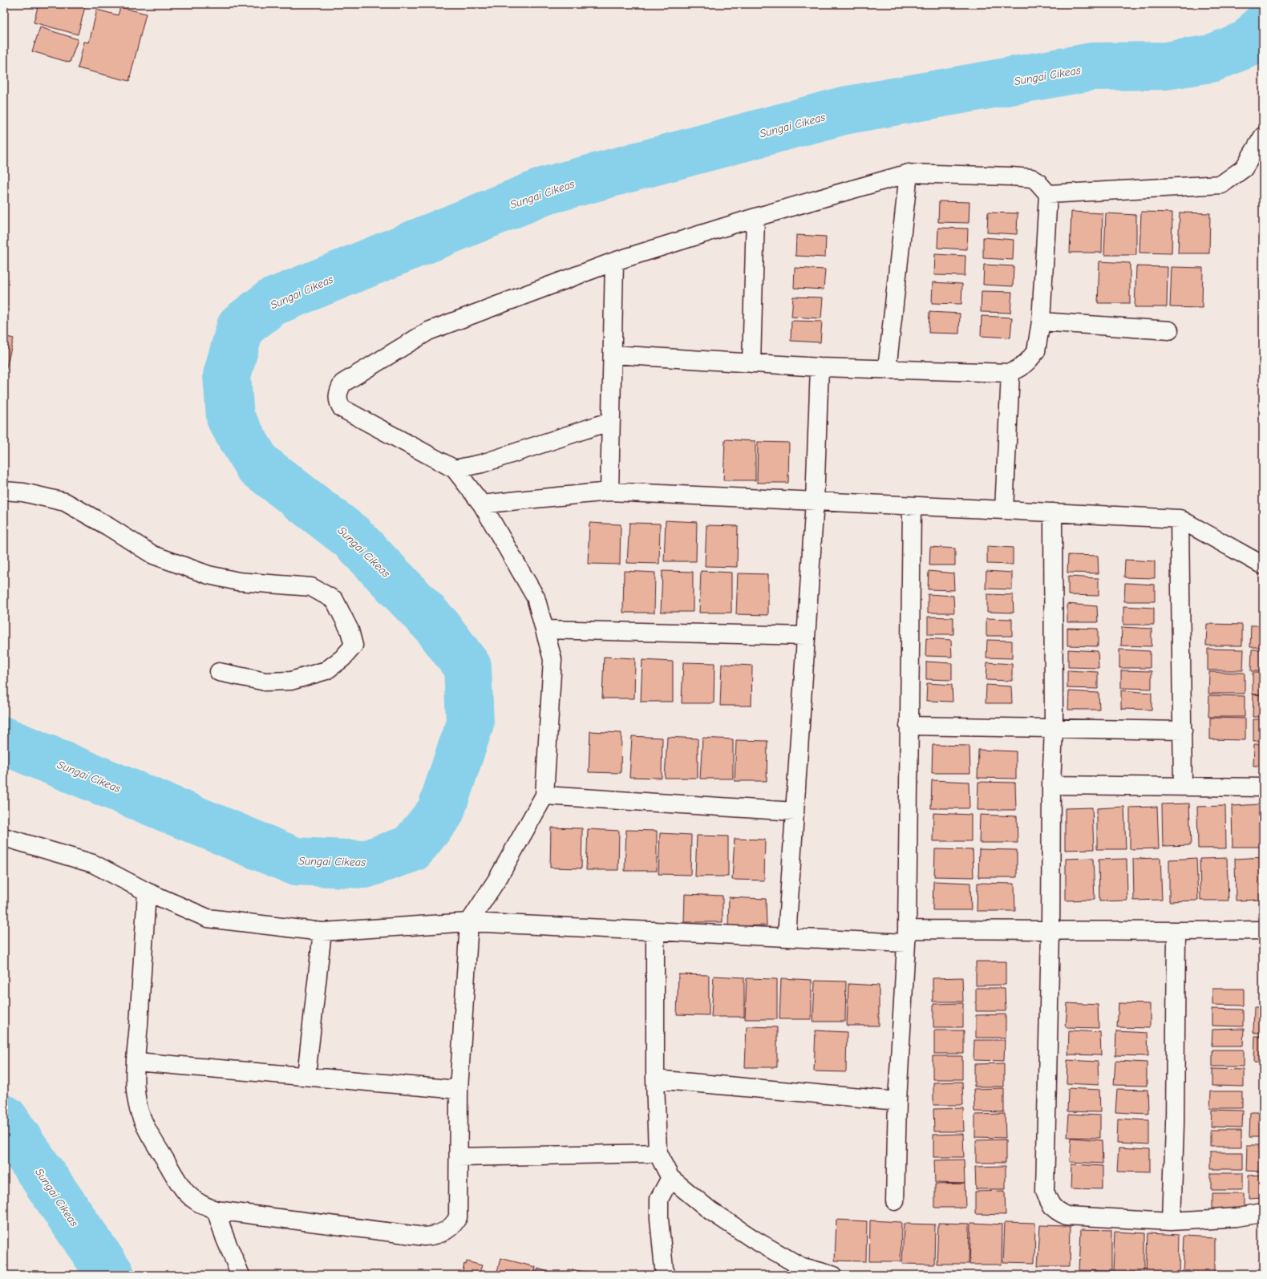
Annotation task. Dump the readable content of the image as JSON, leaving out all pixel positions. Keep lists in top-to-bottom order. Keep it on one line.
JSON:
{"water":["Sungai Cikeas"]}
